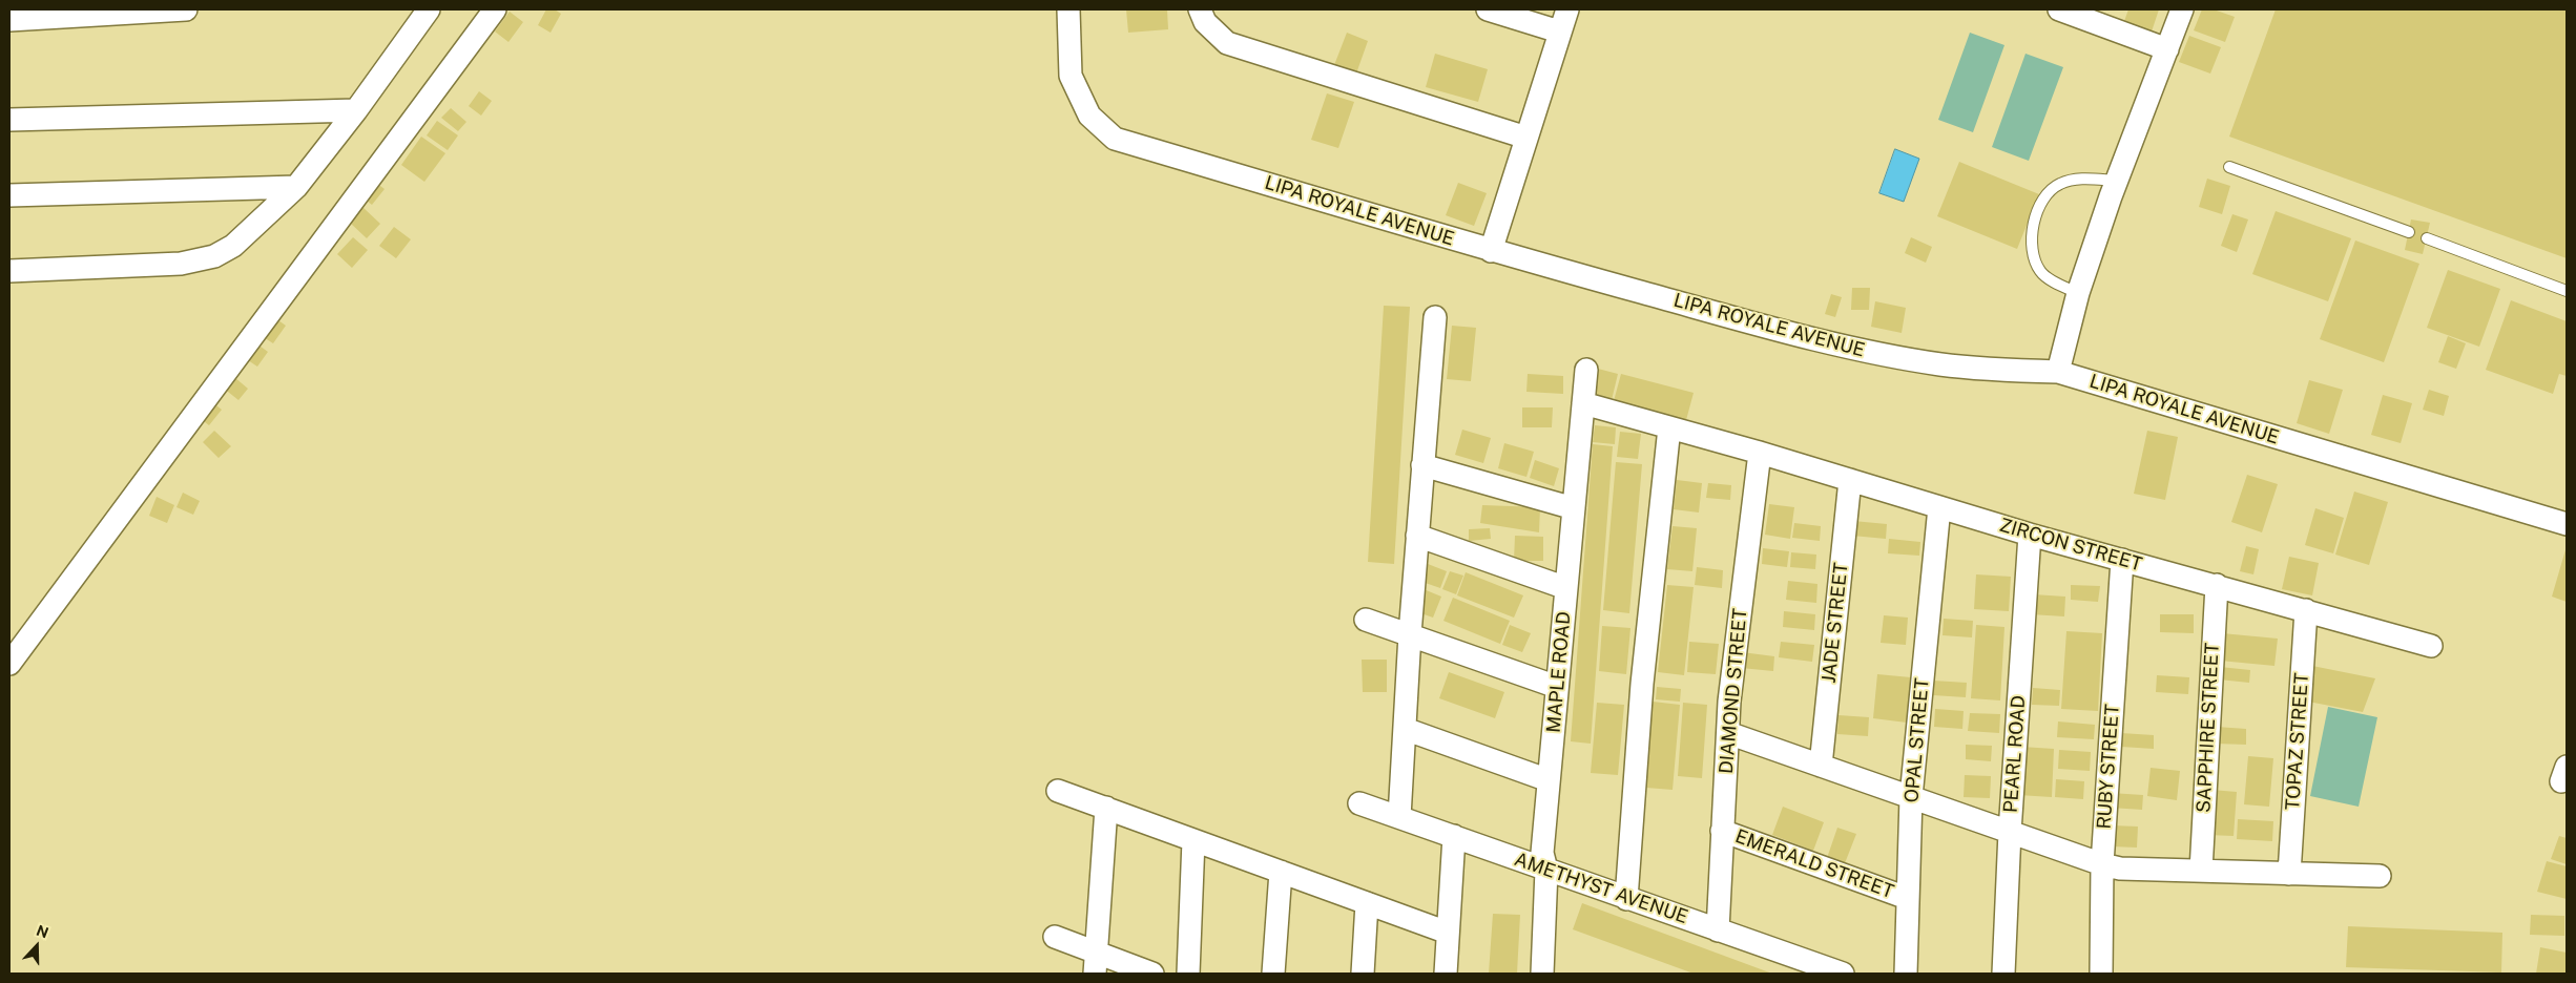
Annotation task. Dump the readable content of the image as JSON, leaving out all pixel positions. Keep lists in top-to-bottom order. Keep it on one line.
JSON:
{"streets":{"street":["LIPA ROYALE AVENUE","ZIRCON STREET","JADE STREET","MAPLE ROAD","DIAMOND STREET","SAPPHIRE STREET","OPAL STREET","TOPAZ STREET","PEARL ROAD","RUBY STREET","EMERALD STREET","AMETHYST AVENUE"]},"crossings":[["ZIRCON STREET","JADE STREET"],["ZIRCON STREET","MAPLE ROAD"],["ZIRCON STREET","DIAMOND STREET"],["ZIRCON STREET","SAPPHIRE STREET"],["ZIRCON STREET","OPAL STREET"],["ZIRCON STREET","TOPAZ STREET"],["ZIRCON STREET","PEARL ROAD"],["ZIRCON STREET","RUBY STREET"],["MAPLE ROAD","AMETHYST AVENUE"],["DIAMOND STREET","EMERALD STREET"],["DIAMOND STREET","AMETHYST AVENUE"],["OPAL STREET","EMERALD STREET"]],"north":"top"}
